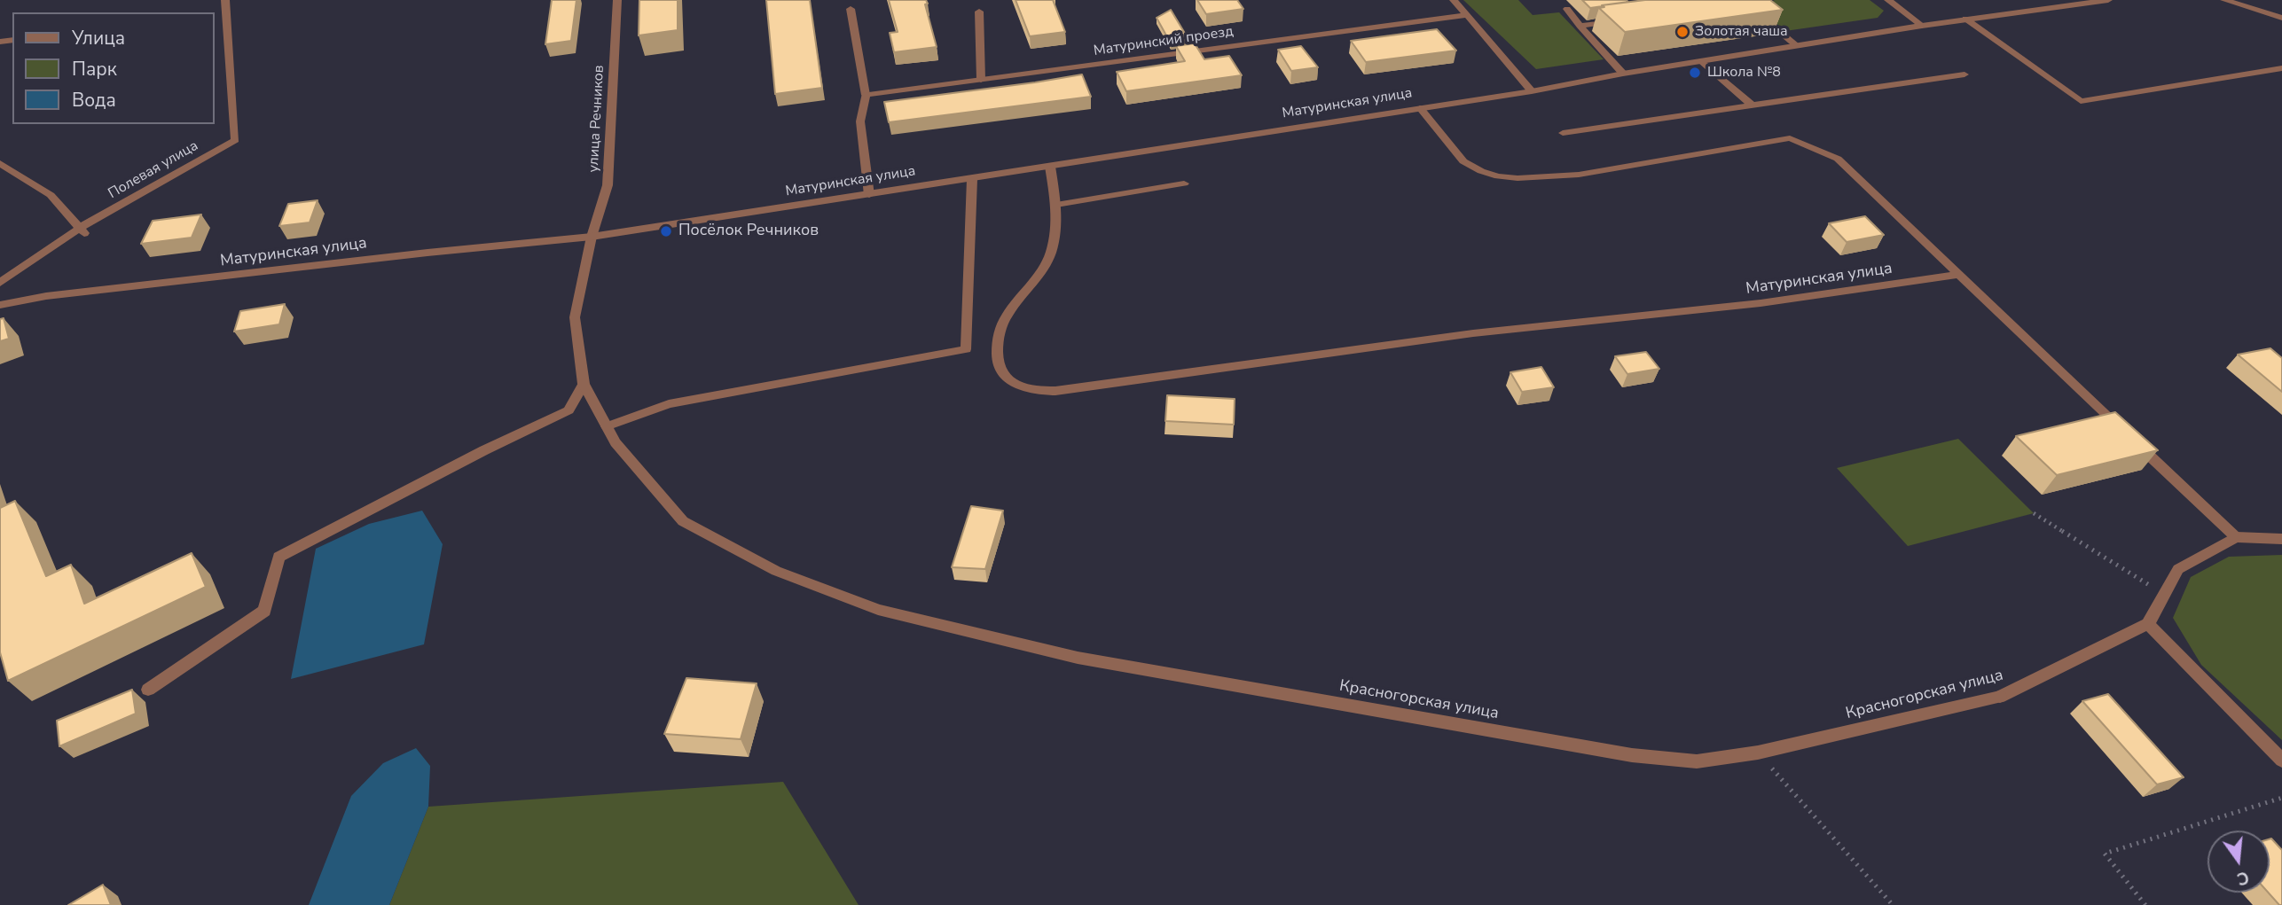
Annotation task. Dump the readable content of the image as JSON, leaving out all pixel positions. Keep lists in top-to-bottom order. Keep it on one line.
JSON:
{"streets":{"street":["Матуринский проезд","Матуринская улица","улица Речников","Полевая улица","Красногорская улица"]},"crossings":[["Матуринская улица","улица Речников"]],"places":["Золотая чаша","Школа №8","Посёлок Речников"],"legend":["Улица","Парк","Вода"],"north":"bottom"}
